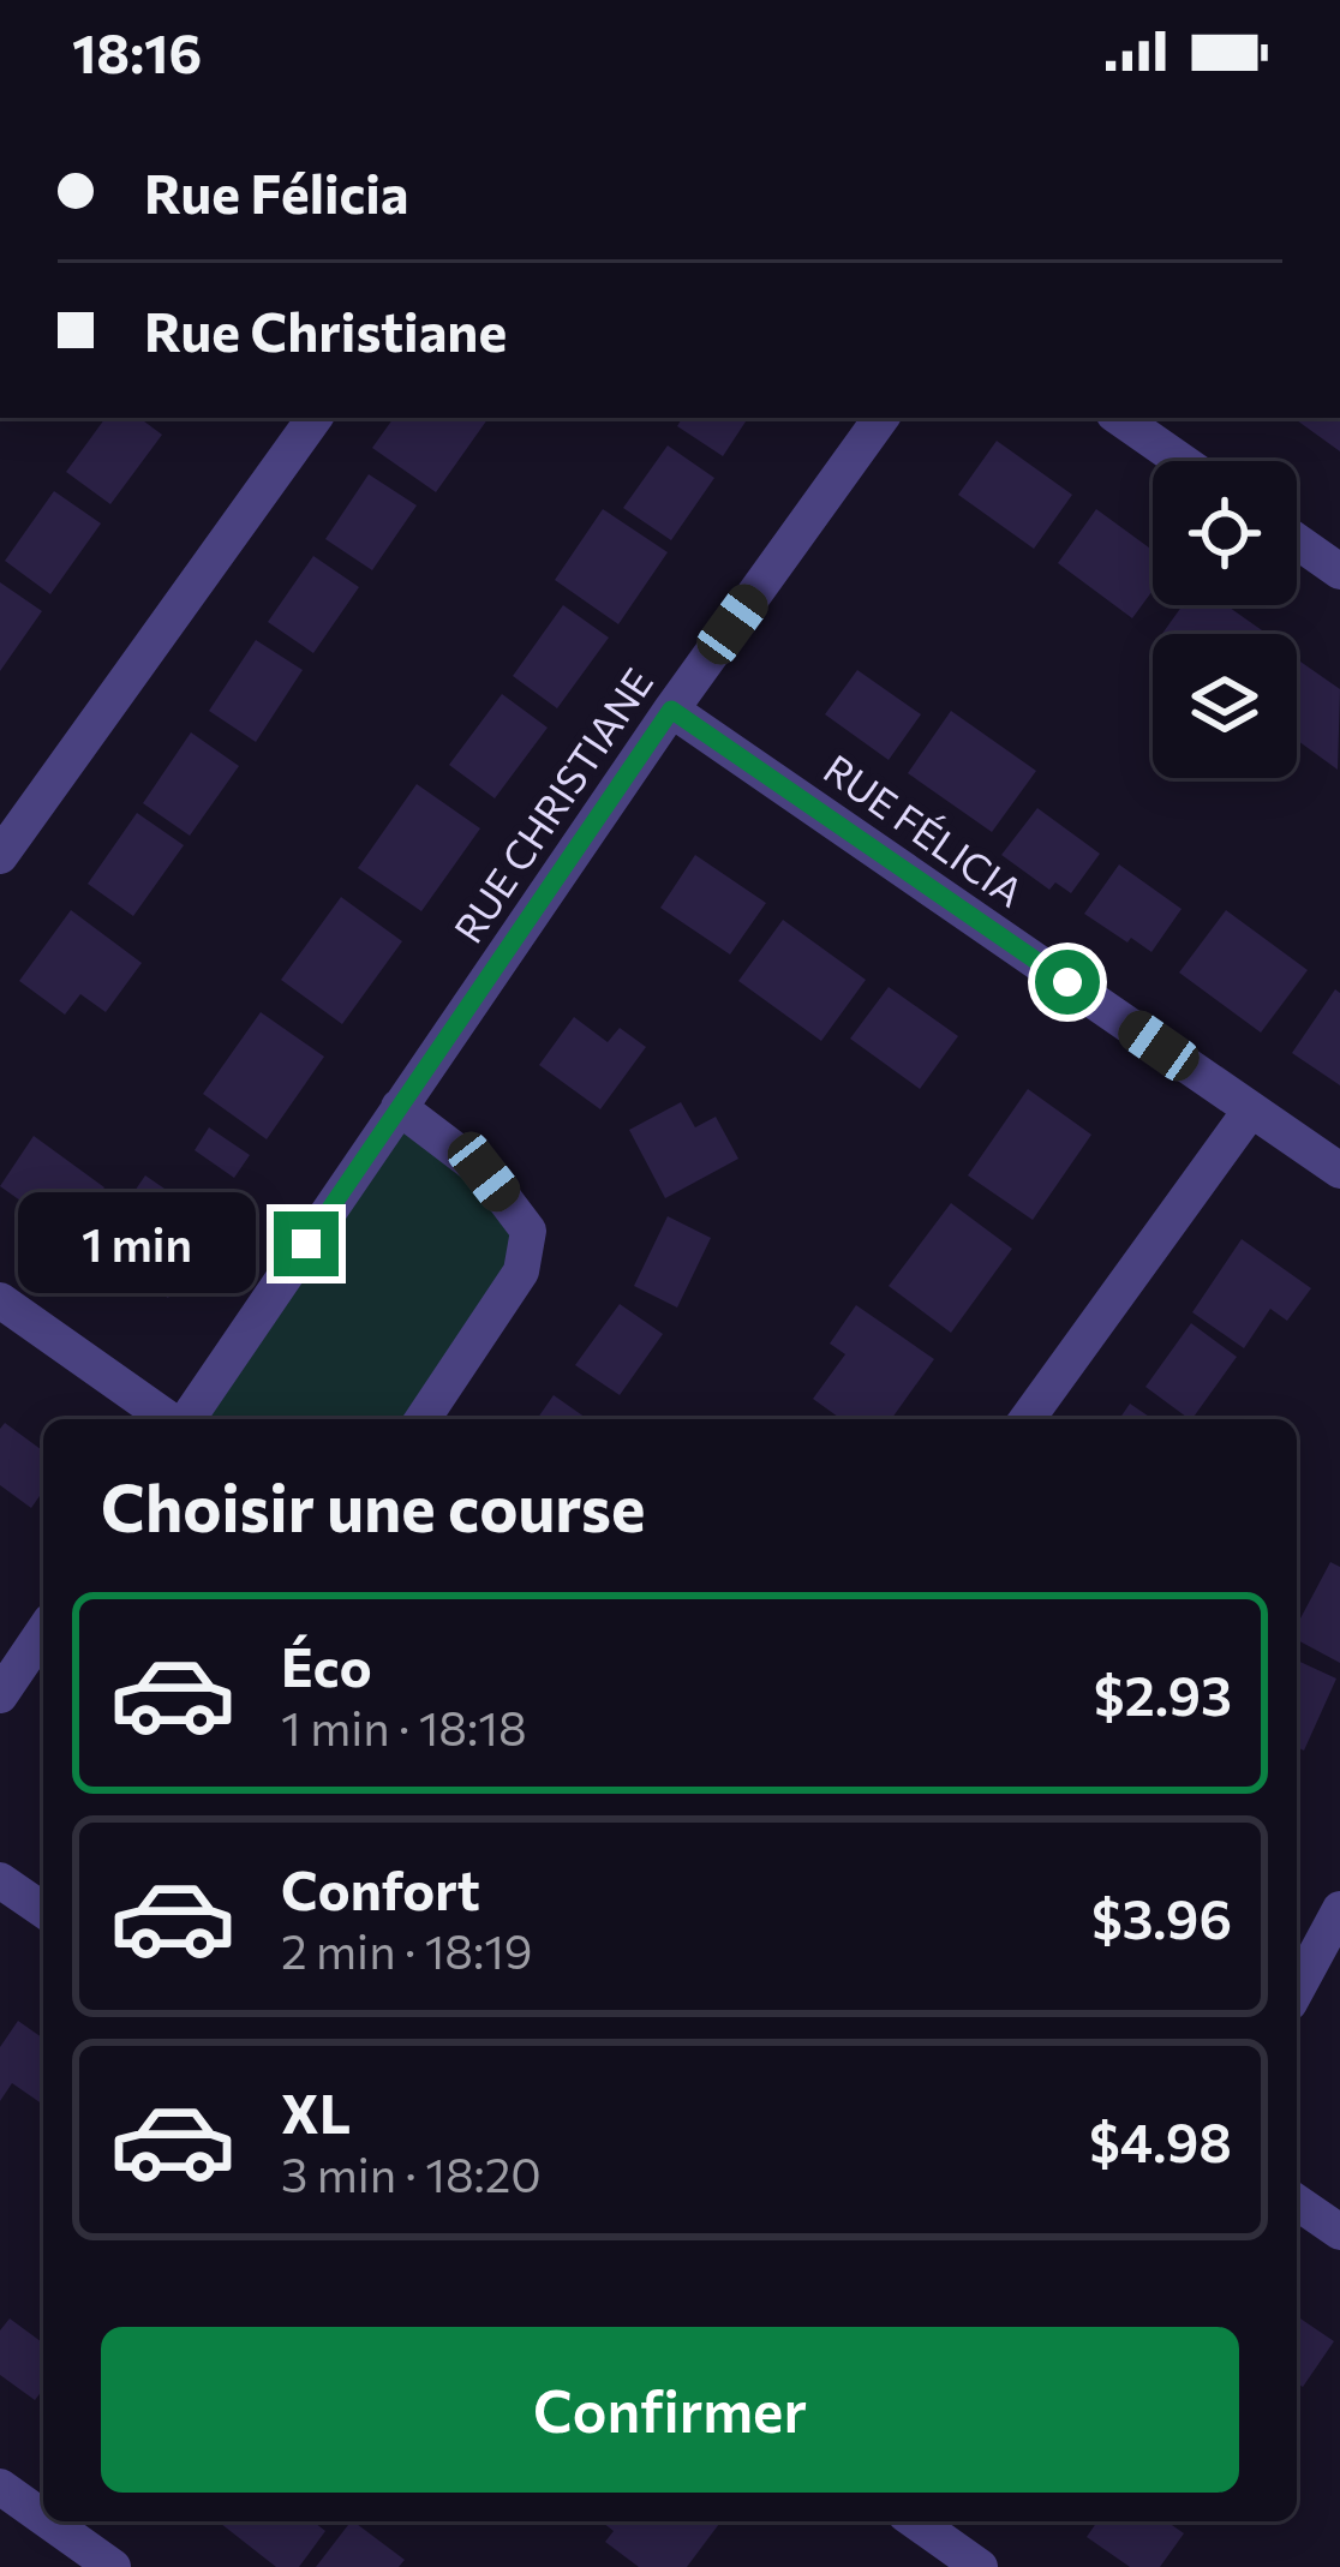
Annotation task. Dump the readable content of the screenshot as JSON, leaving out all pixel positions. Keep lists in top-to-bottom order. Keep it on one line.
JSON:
{"streets":{"street":["RUE CHRISTIANE","RUE FÉLICIA"]},"crossings":[["RUE CHRISTIANE","RUE FÉLICIA"]],"page":{"status":"18:16","banner":["Rue Félicia","Rue Christiane"],"bubble":"1 min","heading":"Choisir une course","list":[{"name":"Éco","note":"1 min · 18:18","value":"$2.93"},{"name":"Confort","note":"2 min · 18:19","value":"$3.96"},{"name":"XL","note":"3 min · 18:20","value":"$4.98"}],"buttons":"Confirmer"}}
